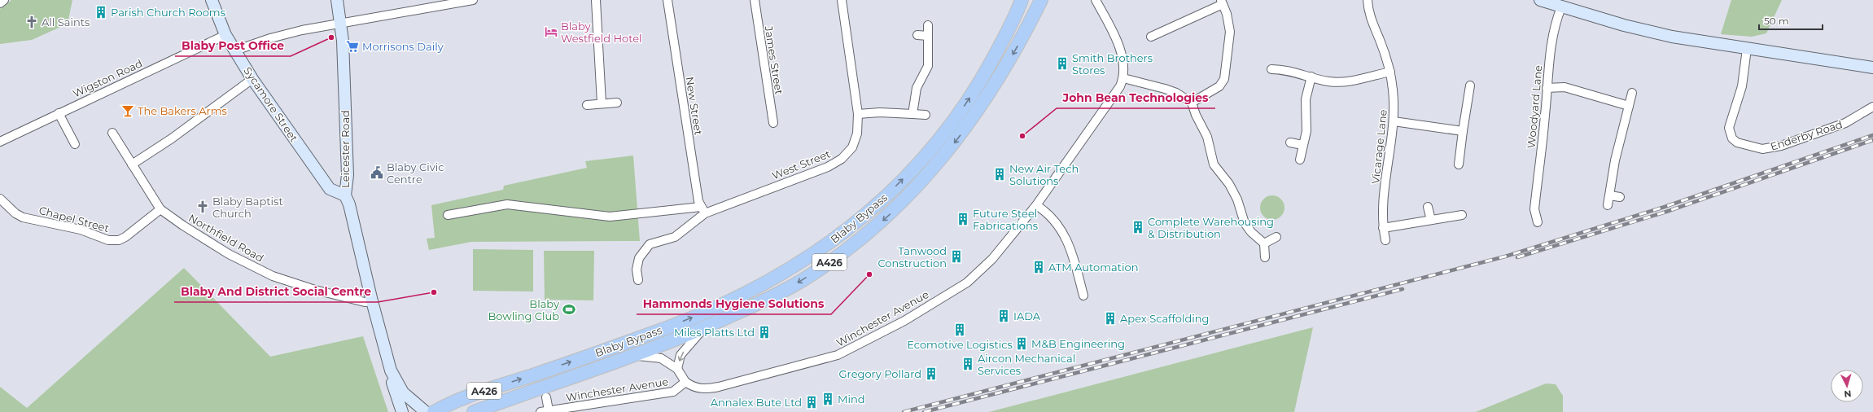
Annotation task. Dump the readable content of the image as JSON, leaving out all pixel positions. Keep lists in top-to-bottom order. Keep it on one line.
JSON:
{"streets":{"main road":["Blaby Bypass","A426"],"street":["James Street","Wigston Road","Sycamore Street","New Street","Woodyard Lane","Enderby Road","Vicarage Lane","Leicester Road","West Street","Chapel Street","Northfield Road","Winchester Avenue"]},"crossings":[["Wigston Road","Sycamore Street"],["Sycamore Street","Leicester Road"],["New Street","West Street"],["Leicester Road","Northfield Road"],["Blaby Bypass","Winchester Avenue"],["Chapel Street","Northfield Road"]],"places":{"building":["Parish Church Rooms","Smith Brothers Stores","New Air Tech Solutions","Future Steel Fabrications","Complete Warehousing & Distribution","Tanwood Construction","ATM Automation","IADA","Apex Scaffolding","Ecomotive Logistics","Miles Platts Ltd","M&B Engineering","Aircon Mechanical Services","Gregory Pollard","Mind","Annalex Bute Ltd"],"church":["All Saints","Blaby Baptist Church"],"hotel":["Blaby Westfield Hotel"],"other":["Blaby Post Office","John Bean Technologies","Hammonds Hygiene Solutions","Blaby And District Social Centre"],"supermarket":["Morrisons Daily"],"bar":["The Bakers Arms"],"public building":["Blaby Civic Centre"],"sports":["Blaby Bowling Club"]},"scale_bar":"50 m","north":"bottom"}
